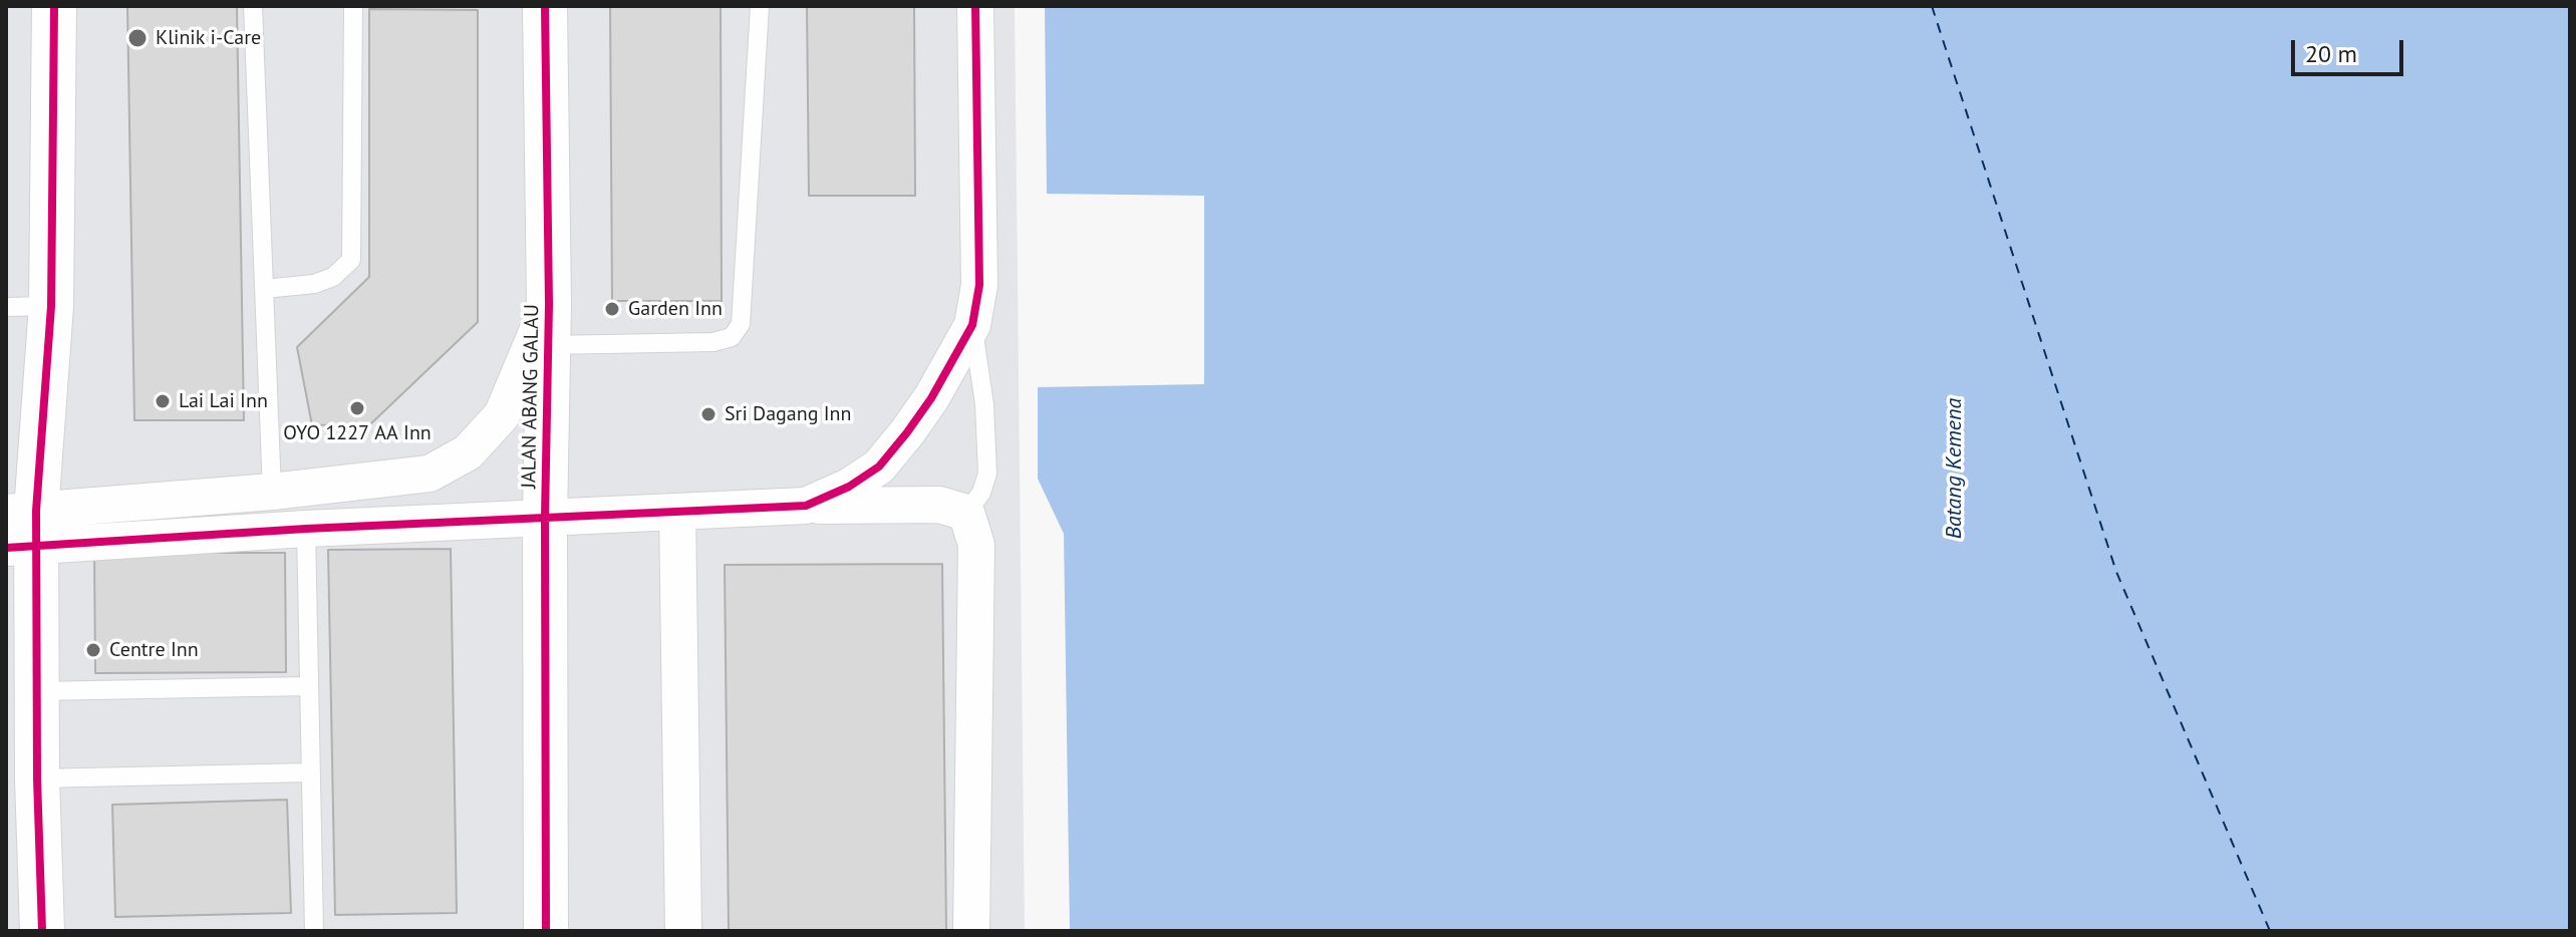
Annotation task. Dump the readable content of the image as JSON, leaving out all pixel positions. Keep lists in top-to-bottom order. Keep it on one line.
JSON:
{"streets":{"street":["JALAN ABANG GALAU"]},"water":["Batang Kemena"],"places":["Klinik i-Care","Garden Inn","Lai Lai Inn","OYO 1227 AA Inn","Sri Dagang Inn","Centre Inn"],"scale_bar":"20 m"}
